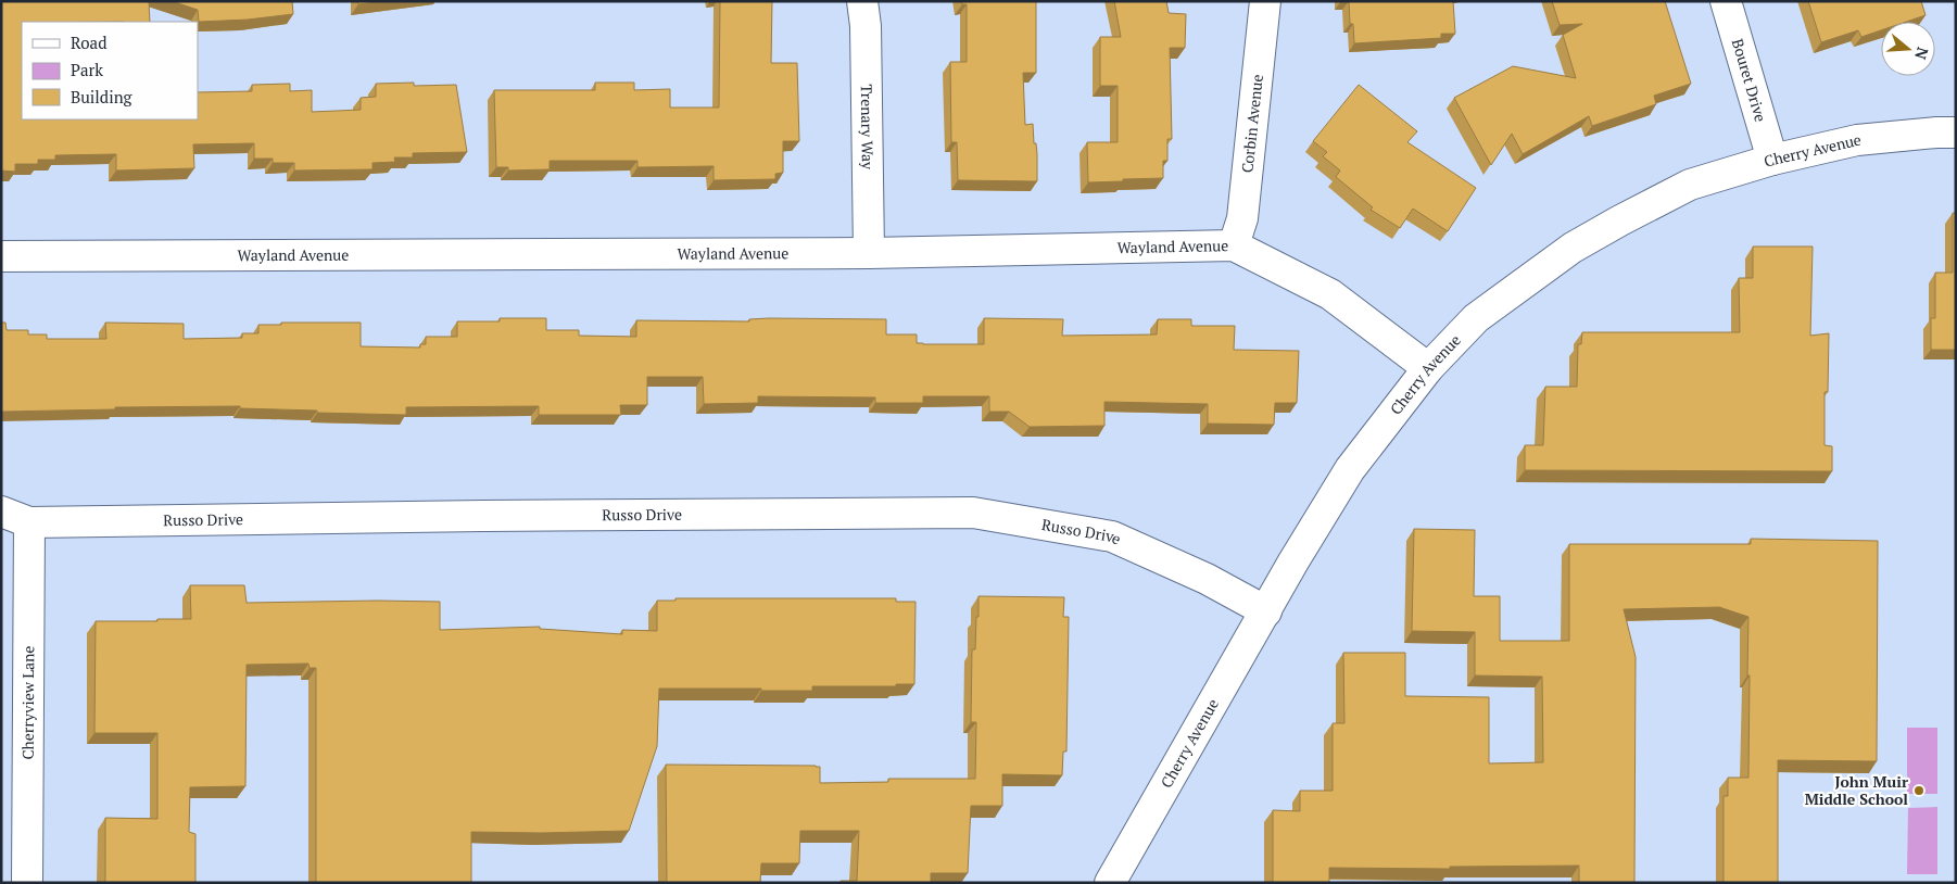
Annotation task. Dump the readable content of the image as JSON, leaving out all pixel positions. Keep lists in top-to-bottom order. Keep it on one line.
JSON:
{"streets":{"street":["Bouret Drive","Corbin Avenue","Trenary Way","Cherry Avenue","Wayland Avenue","Russo Drive","Cherryview Lane"]},"crossings":[["Bouret Drive","Cherry Avenue"],["Corbin Avenue","Wayland Avenue"],["Trenary Way","Wayland Avenue"],["Cherry Avenue","Wayland Avenue"],["Cherry Avenue","Russo Drive"],["Russo Drive","Cherryview Lane"]],"places":["John Muir Middle School"],"legend":["Road","Park","Building"],"north":"right"}
